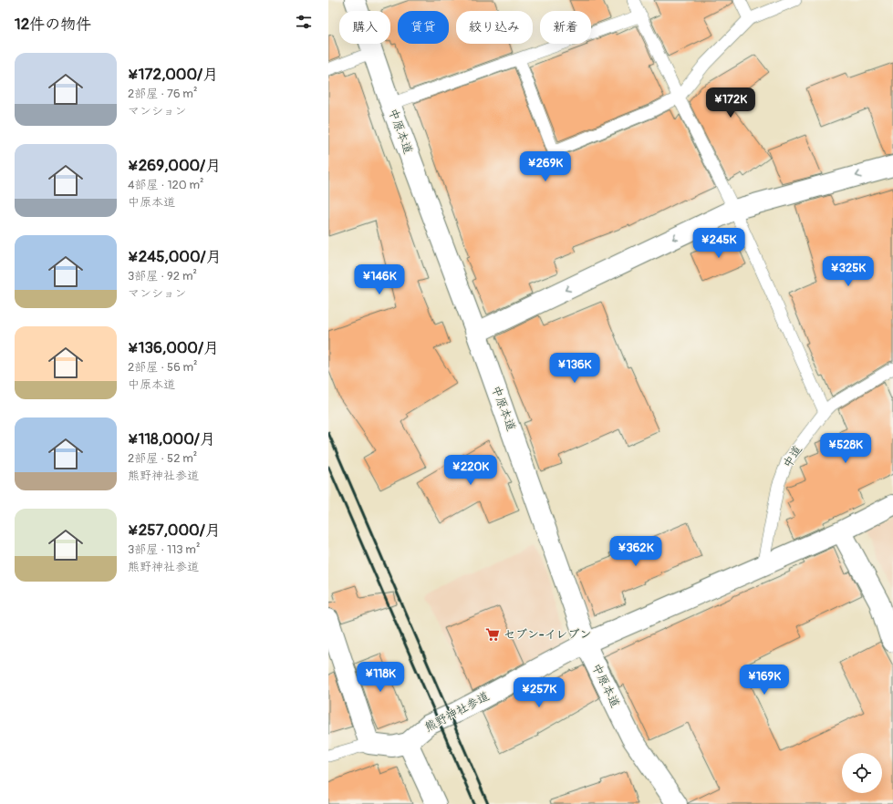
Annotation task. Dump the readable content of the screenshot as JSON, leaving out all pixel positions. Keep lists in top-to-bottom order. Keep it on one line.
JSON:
{"streets":{"street":["中原本道","熊野神社参道"],"lane":["中道"]},"crossings":[["中原本道","熊野神社参道"],["中道","熊野神社参道"]],"places":{"supermarket":["セブン-イレブン"]},"page":{"heading":"12件の物件","chip":["購入","賃貸","絞り込み","新着"],"list":[{"name":"¥172,000/月","note":"2部屋 · 76 m² · マンション"},{"name":"¥269,000/月","note":"4部屋 · 120 m² · 中原本道"},{"name":"¥245,000/月","note":"3部屋 · 92 m² · マンション"},{"name":"¥136,000/月","note":"2部屋 · 56 m² · 中原本道"},{"name":"¥118,000/月","note":"2部屋 · 52 m² · 熊野神社参道"},{"name":"¥257,000/月","note":"3部屋 · 113 m² · 熊野神社参道"}],"price":["¥172K","¥269K","¥245K","¥325K","¥146K","¥136K","¥528K","¥220K","¥362K","¥118K","¥169K","¥257K"]}}
